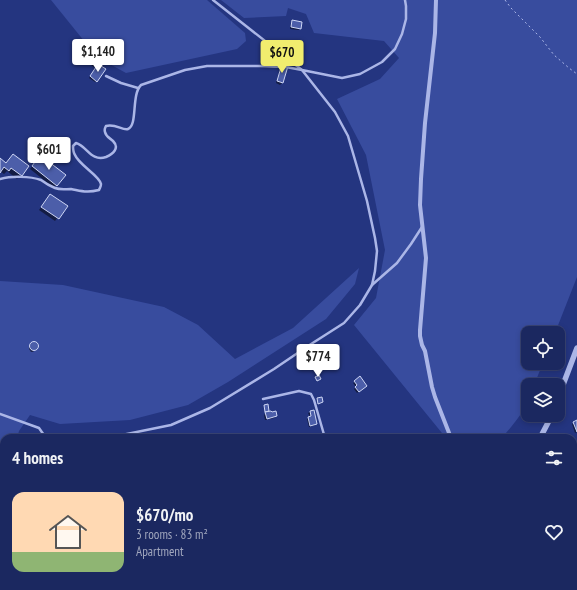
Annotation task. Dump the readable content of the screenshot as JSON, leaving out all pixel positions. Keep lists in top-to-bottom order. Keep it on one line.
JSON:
{"page":{"price":["$1,140","$670","$601","$774"],"heading":"4 homes","list":[{"name":"$670/mo","note":"3 rooms · 83 m² · Apartment"}]}}
